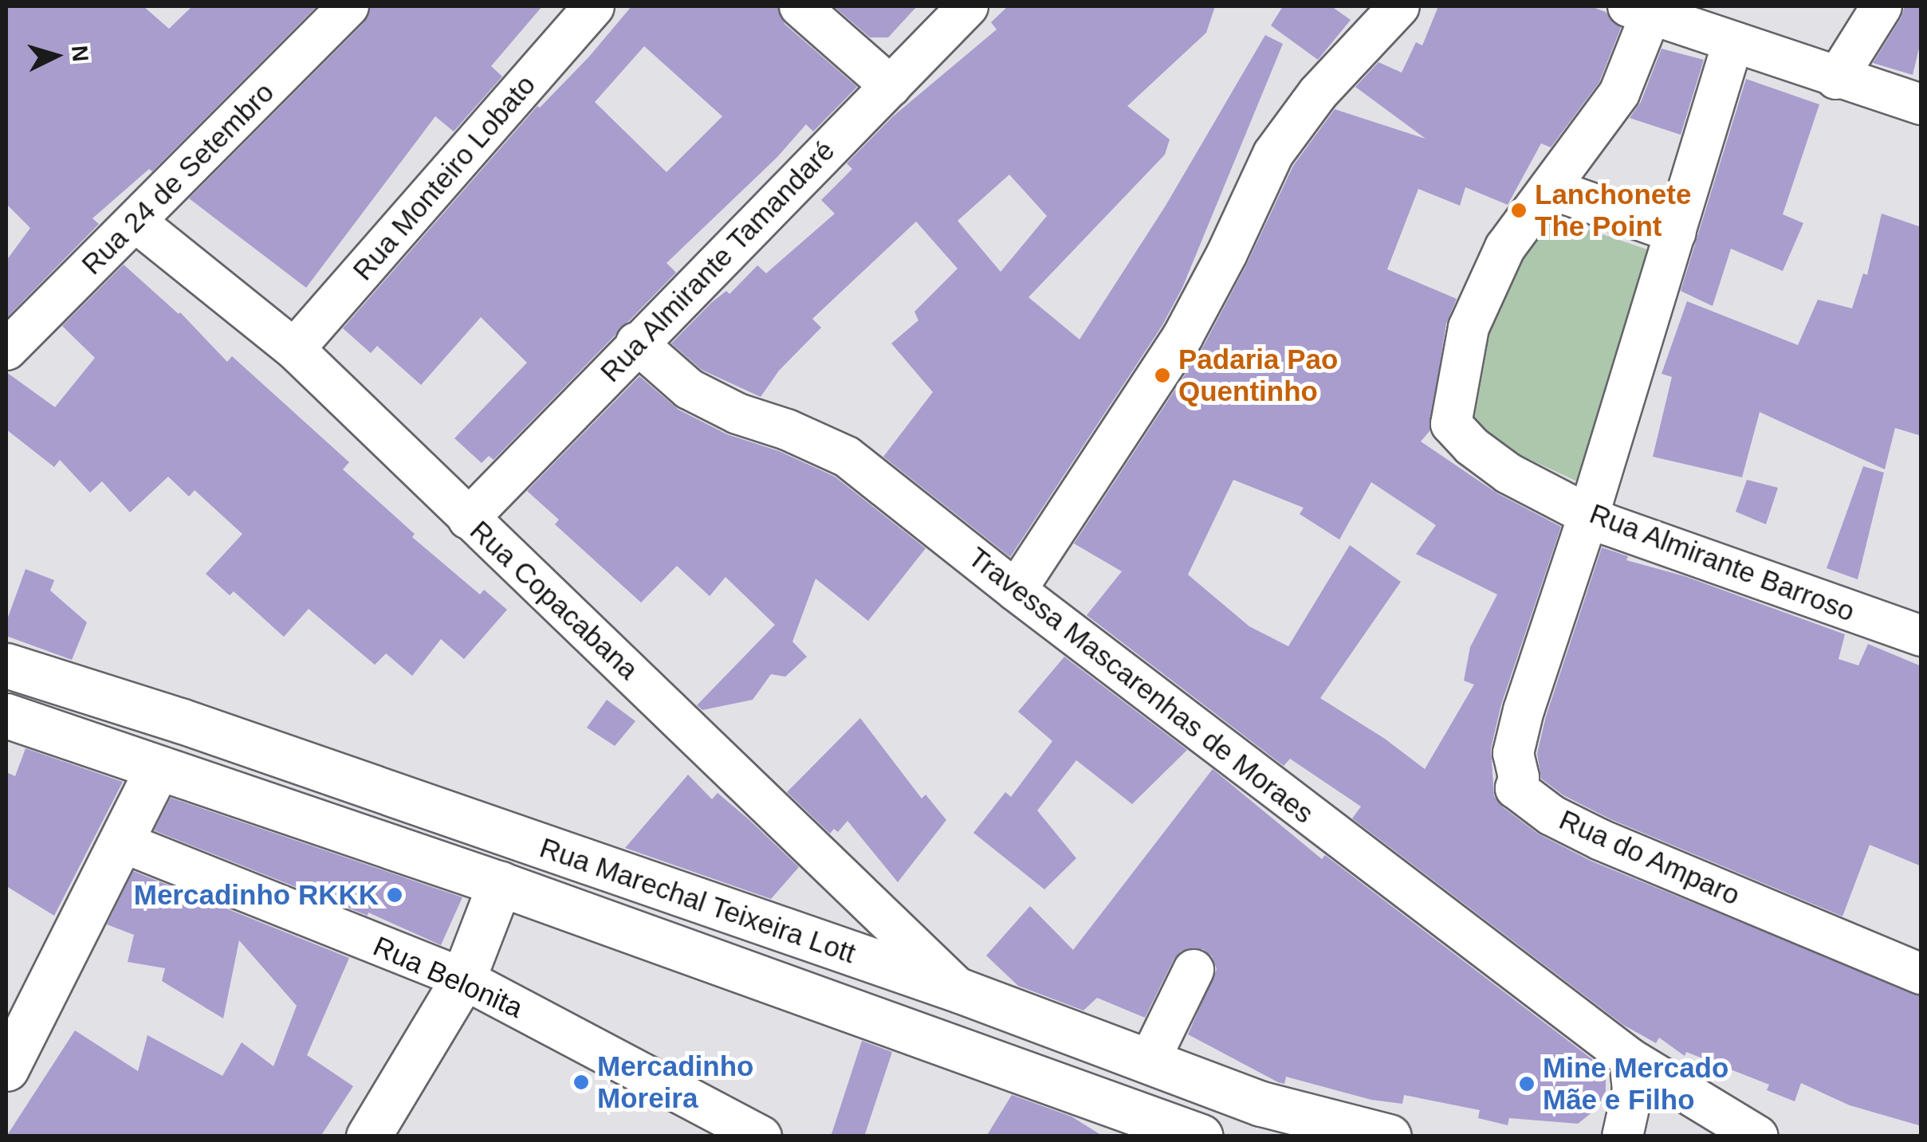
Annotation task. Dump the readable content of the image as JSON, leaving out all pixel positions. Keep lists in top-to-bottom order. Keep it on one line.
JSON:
{"streets":{"street":["Rua Monteiro Lobato","Rua 24 de Setembro","Rua Almirante Tamandaré","Rua Almirante Barroso","Rua Copacabana","Travessa Mascarenhas de Moraes","Rua do Amparo","Rua Marechal Teixeira Lott","Rua Belonita"]},"crossings":[["Rua Monteiro Lobato","Rua Copacabana"],["Rua 24 de Setembro","Rua Copacabana"],["Rua Almirante Tamandaré","Rua Copacabana"],["Rua Almirante Tamandaré","Travessa Mascarenhas de Moraes"],["Rua Almirante Barroso","Rua do Amparo"],["Rua Copacabana","Rua Marechal Teixeira Lott"]],"places":["Lanchonete The Point","Padaria Pao Quentinho","Mercadinho RKKK","Mercadinho Moreira","Mine Mercado Mãe e Filho"],"north":"right"}
